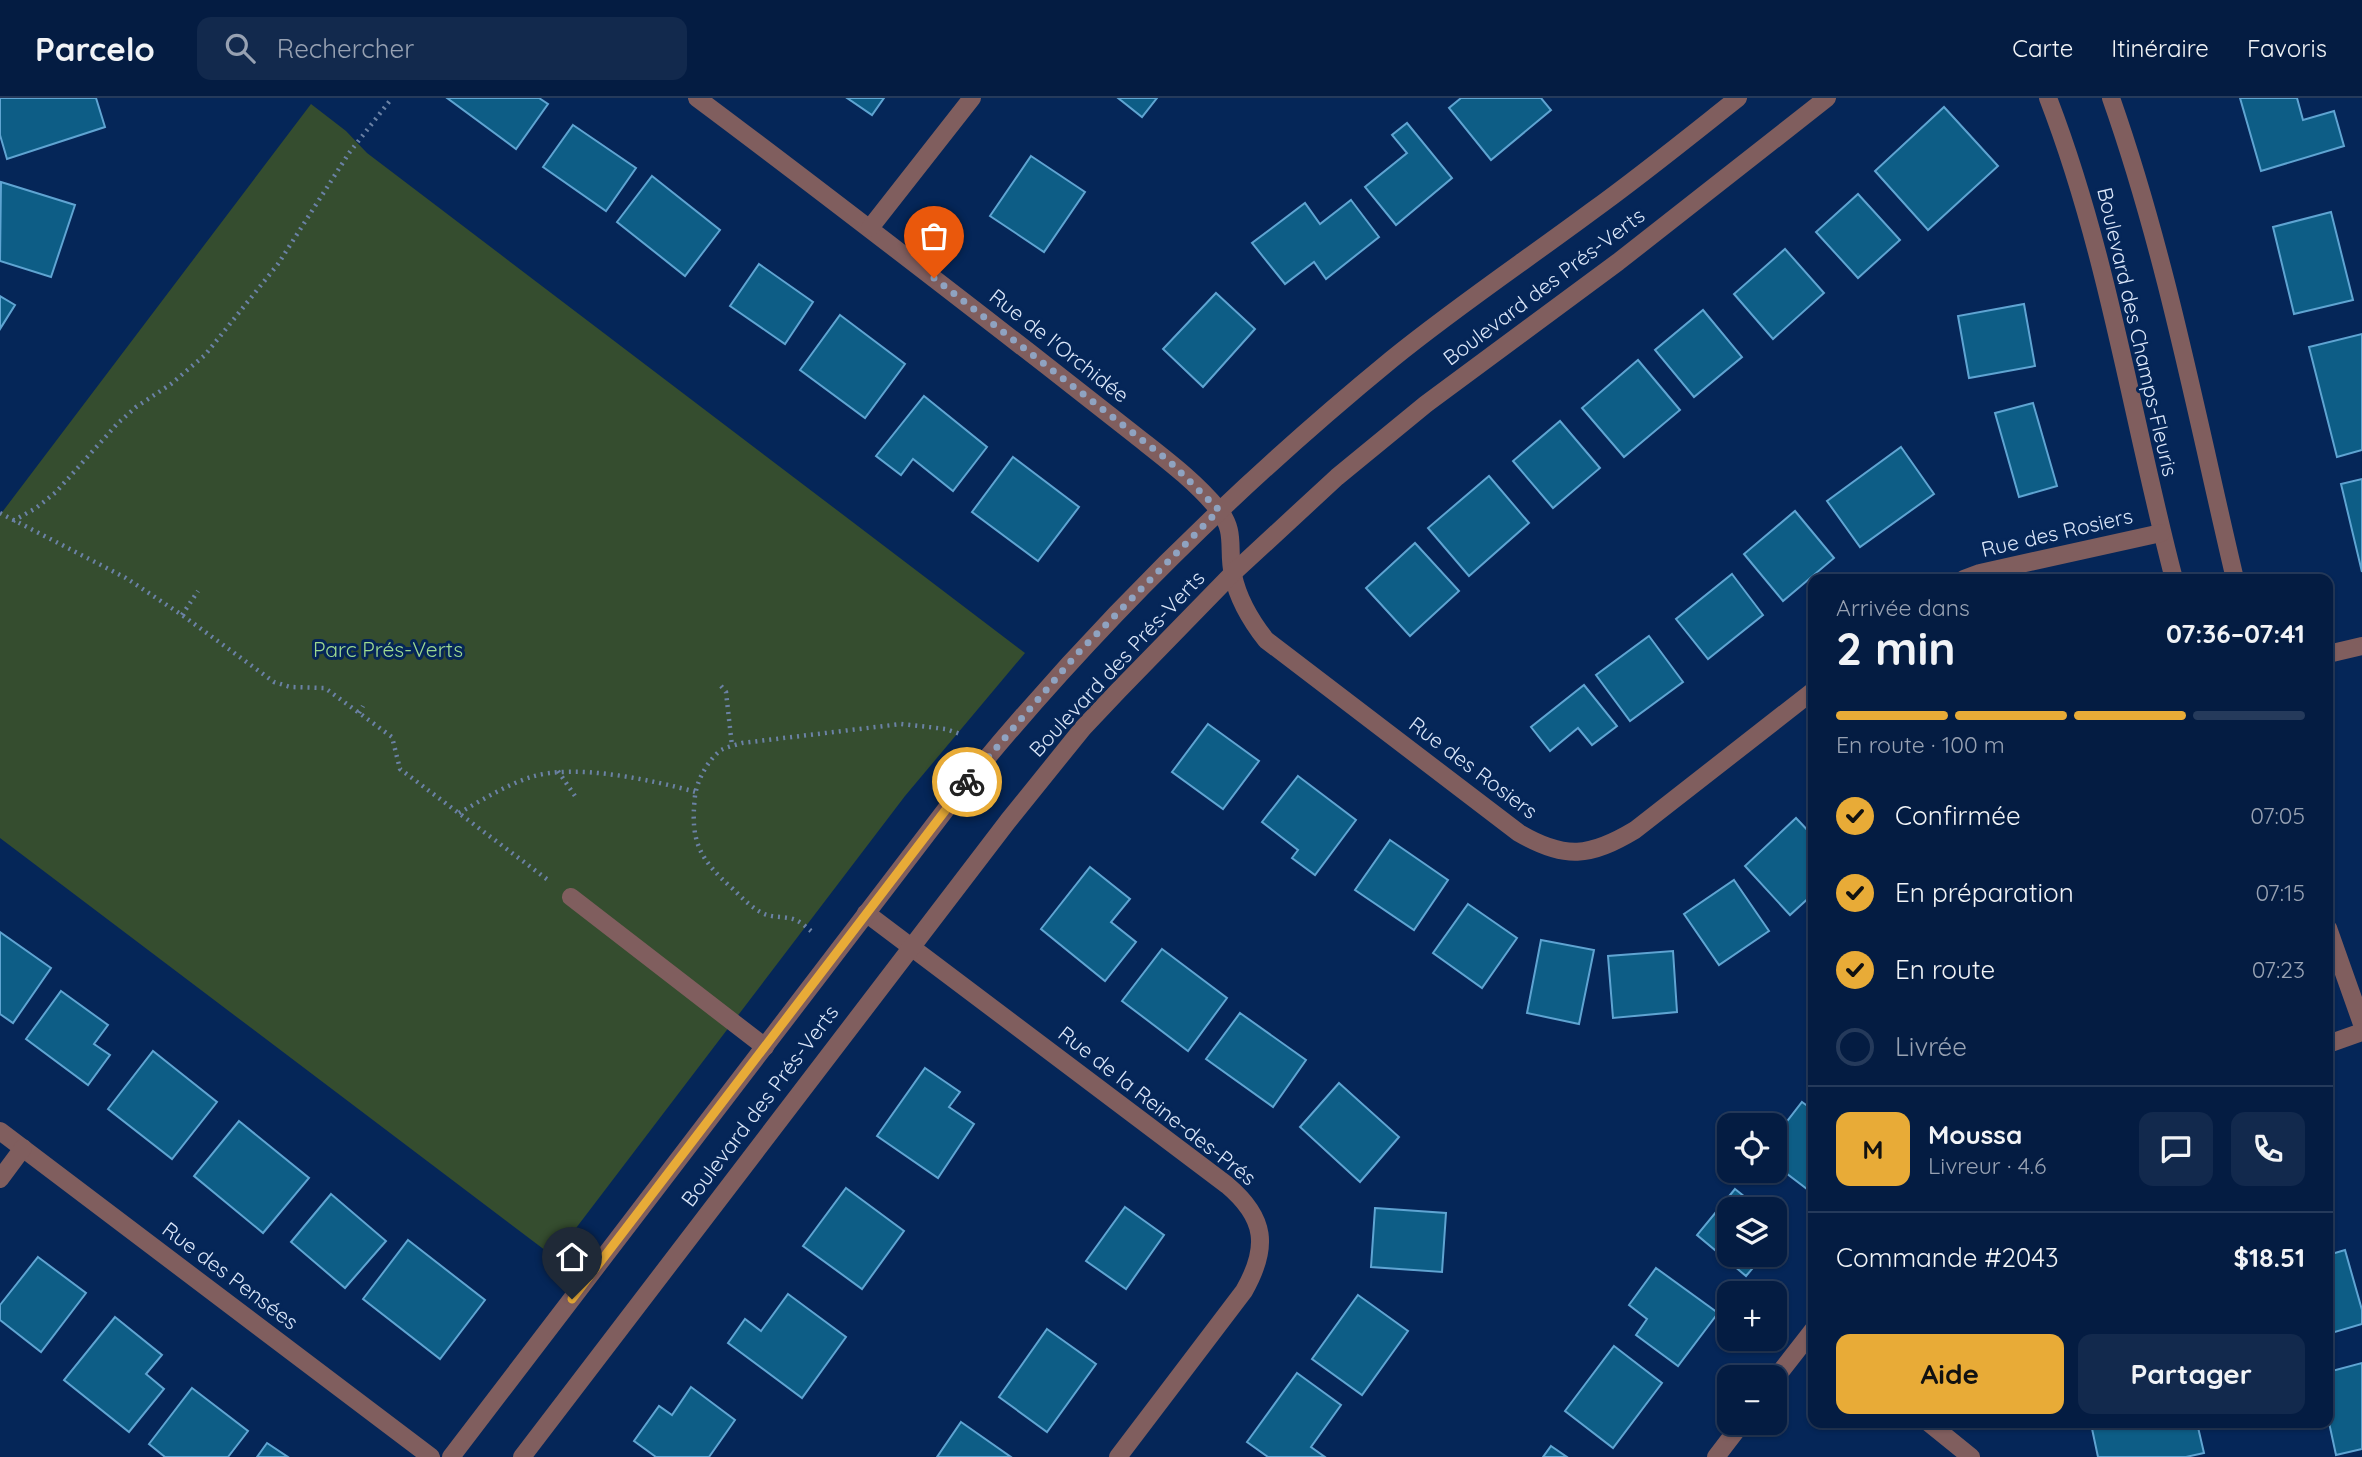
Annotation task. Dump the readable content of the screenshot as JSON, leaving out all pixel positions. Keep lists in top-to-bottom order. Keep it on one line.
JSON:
{"streets":{"street":["Boulevard des Prés-Verts","Boulevard des Champs-Fleuris","Rue de l'Orchidée","Rue des Rosiers","Rue de la Reine-des-Prés","Rue des Pensées"]},"crossings":[["Boulevard des Prés-Verts","Rue de l'Orchidée"],["Boulevard des Prés-Verts","Rue des Rosiers"],["Boulevard des Prés-Verts","Rue de la Reine-des-Prés"],["Boulevard des Champs-Fleuris","Rue des Rosiers"],["Rue de l'Orchidée","Rue des Rosiers"]],"parks":["Parc Prés-Verts"],"page":{"header":"Parcelo","search":"Rechercher","nav":["Carte","Itinéraire","Favoris"],"heading":["2 min","Arrivée dans","07:36–07:41"],"panel":["Moussa","Livreur · 4.6","Commande #2043","$18.51"],"bar":"En route · 100 m","list":[["Confirmée","07:05"],["En préparation","07:15"],["En route","07:23"],"Livrée"],"round":"M","map_buttons":["+","−"],"buttons":["Aide","Partager"]}}
